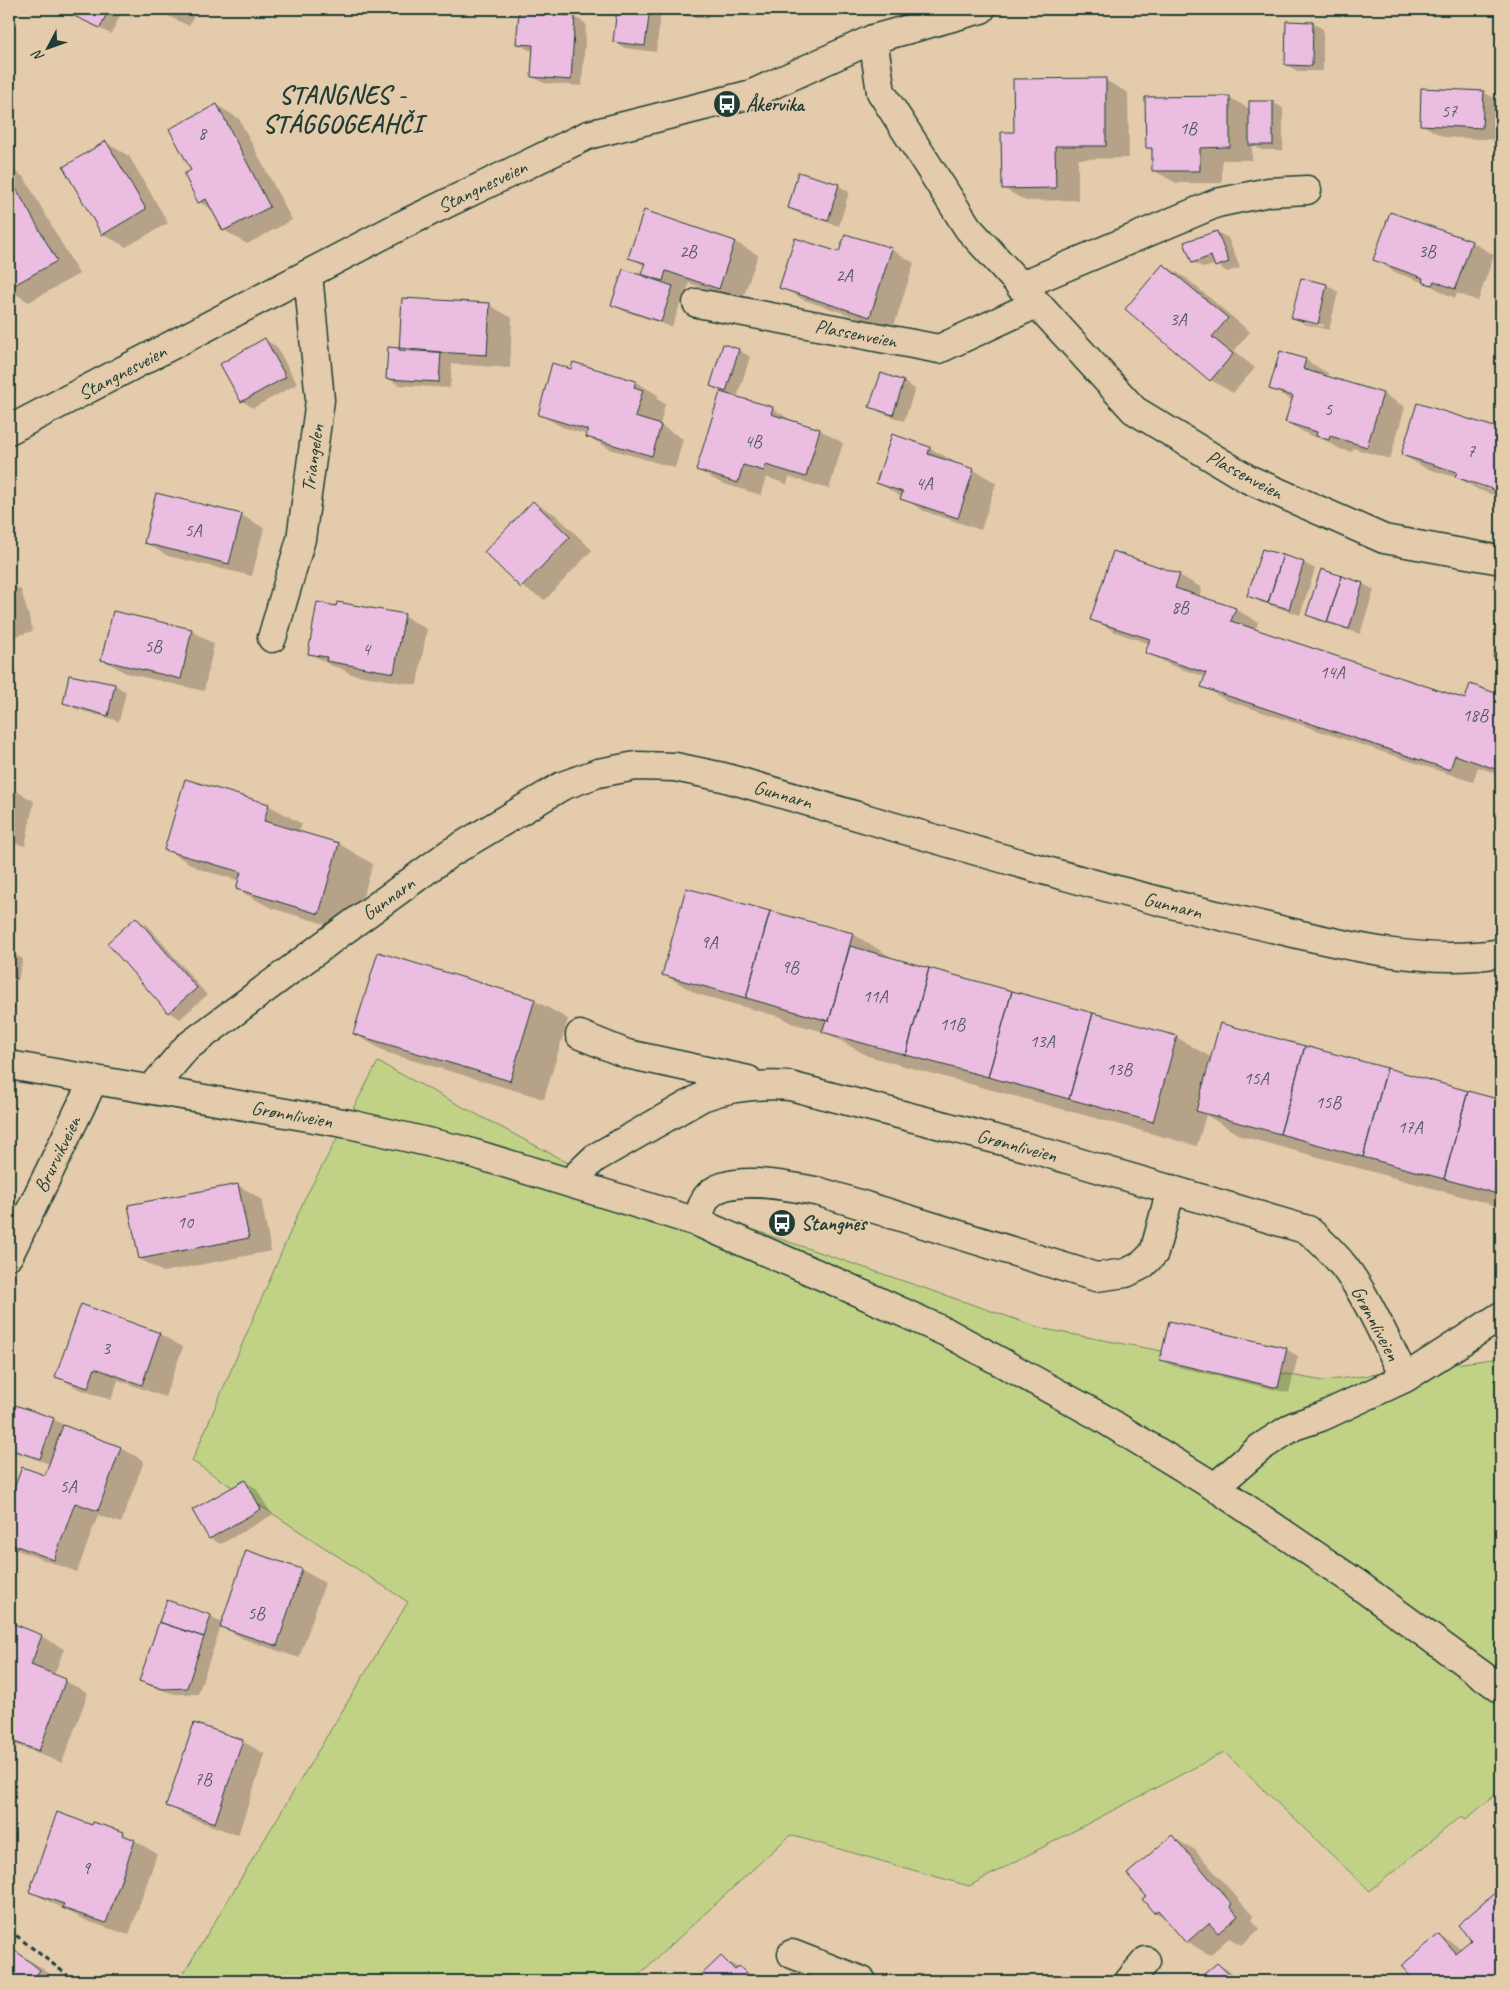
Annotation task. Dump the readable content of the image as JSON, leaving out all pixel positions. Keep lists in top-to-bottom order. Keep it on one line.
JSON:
{"streets":{"street":["Stangnesveien","Plassenveien","Triangelen","Gunnarn","Grønnliveien","Brurvikveien"]},"crossings":[["Stangnesveien","Plassenveien"],["Stangnesveien","Triangelen"],["Gunnarn","Grønnliveien"],["Grønnliveien","Brurvikveien"]],"districts":["STANGNES - STÁGGOGEAHČI"],"places":{"bus stop":["Åkervika","Stangnes"]},"house_numbers":["57","1B","8","2B","3B","2A","3A","5","4B","7","4A","5A","8B","5B","4","14A","18B","9A","9B","11A","11B","13A","13B","15A","15B","17A","10","3","5A","5B","7B","9"],"north":"bottom left"}
